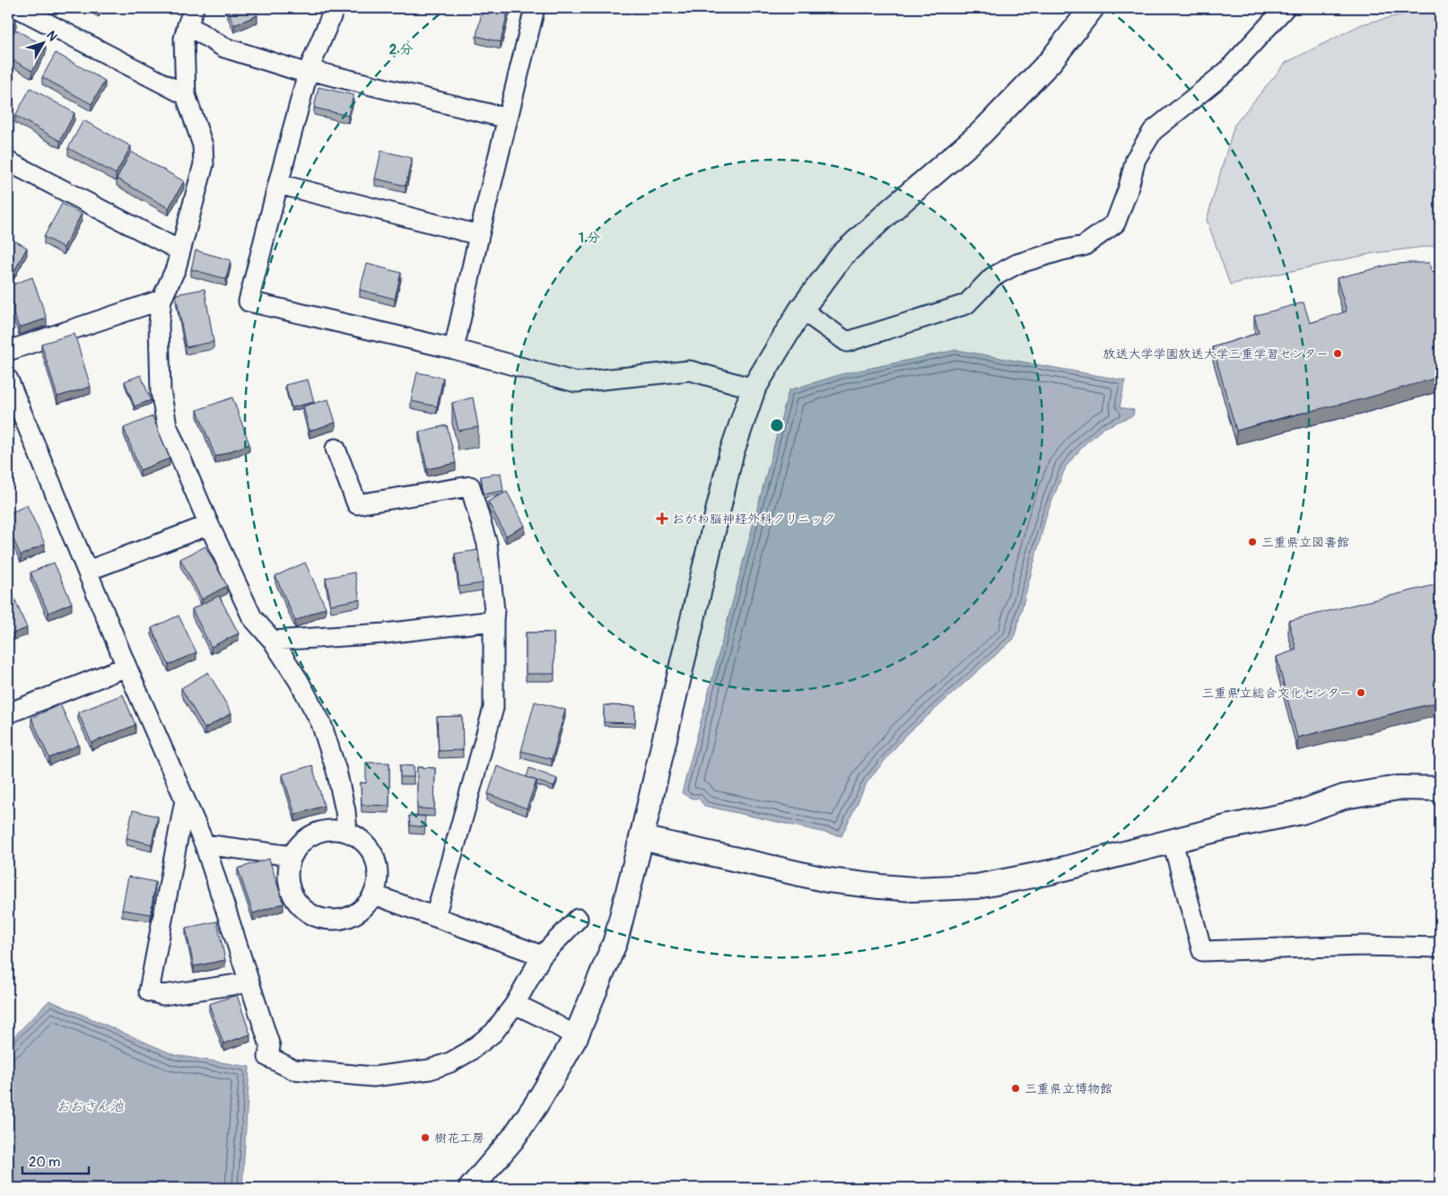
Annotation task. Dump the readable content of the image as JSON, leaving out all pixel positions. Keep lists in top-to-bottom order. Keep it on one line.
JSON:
{"water":["おおさん池"],"places":{"other":["放送大学学園放送大学三重学習センター","三重県立図書館","三重県立総合文化センター","三重県立博物館","樹花工房"],"health":["おがわ脳神経外科クリニック"]},"scale_bar":"20 m","north":"top right","rings":["2 分","1 分"]}
